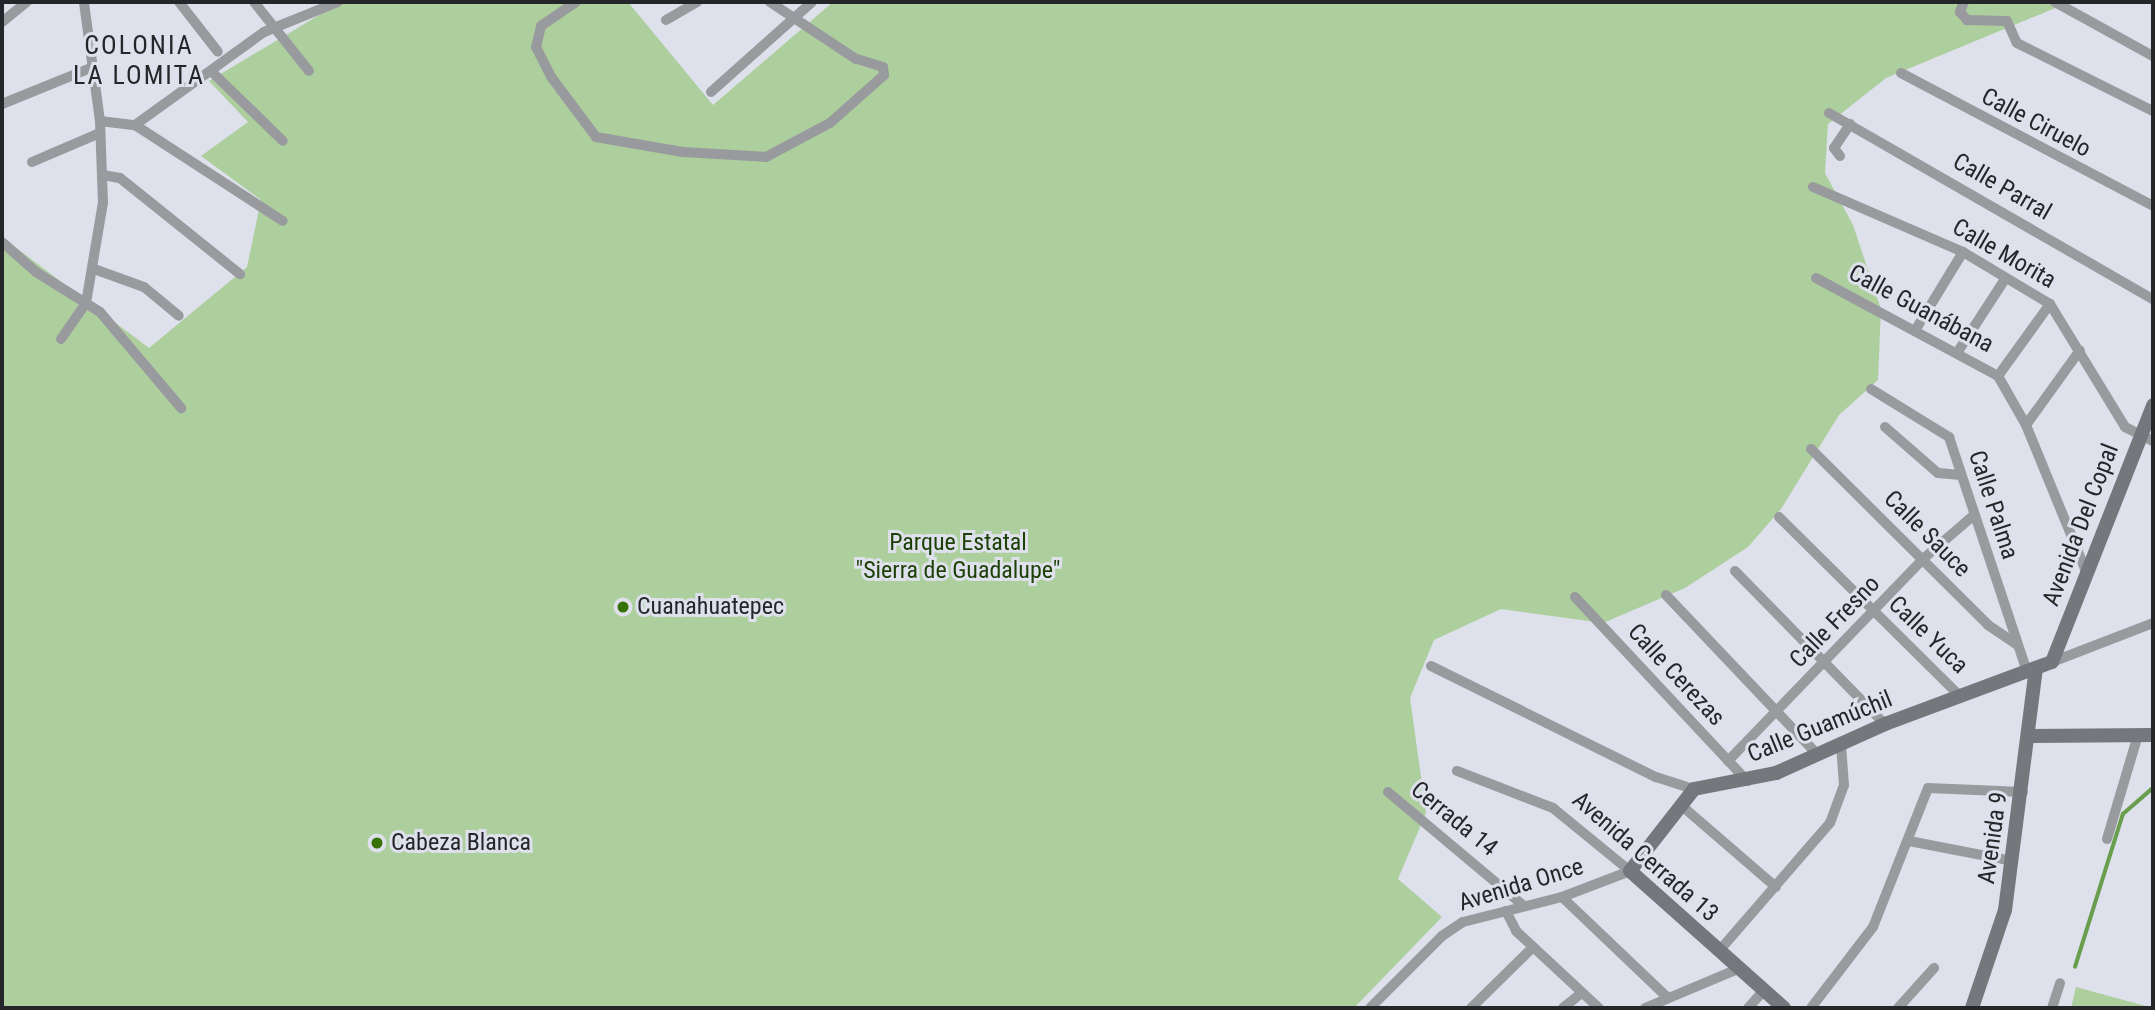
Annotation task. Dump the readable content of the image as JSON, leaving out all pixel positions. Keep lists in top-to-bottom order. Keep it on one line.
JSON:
{"streets":{"street":["Calle Ciruelo","Calle Parral","Calle Morita","Calle Guanábana","Calle Palma","Avenida Del Copal","Calle Sauce","Calle Fresno","Calle Yuca","Calle Cerezas","Calle Guamúchil","Cerrada 14","Avenida 9","Avenida Cerrada 13","Avenida Once"]},"crossings":[["Calle Morita","Avenida Del Copal"],["Calle Guanábana","Avenida Del Copal"],["Calle Palma","Calle Sauce"],["Calle Palma","Calle Fresno"],["Calle Palma","Calle Guamúchil"],["Calle Palma","Avenida 9"],["Avenida Del Copal","Calle Guamúchil"],["Calle Sauce","Calle Fresno"],["Calle Fresno","Calle Yuca"],["Calle Fresno","Calle Cerezas"],["Calle Yuca","Calle Guamúchil"],["Calle Cerezas","Calle Guamúchil"],["Calle Guamúchil","Avenida 9"],["Cerrada 14","Avenida Once"],["Avenida Cerrada 13","Avenida Once"]],"districts":["COLONIA LA LOMITA"],"parks":["Parque Estatal \"Sierra de Guadalupe\""],"places":["Cuanahuatepec","Cabeza Blanca"]}
